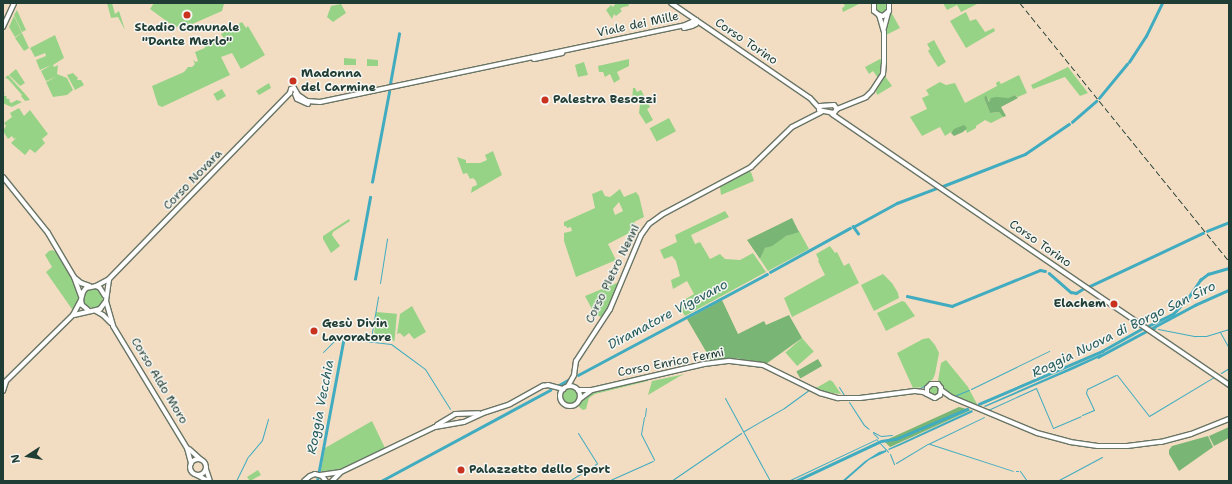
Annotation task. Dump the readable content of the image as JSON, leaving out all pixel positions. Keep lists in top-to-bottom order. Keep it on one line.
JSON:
{"streets":{"main road":["Viale dei Mille","Corso Torino","Corso Novara","Corso Pietro Nenni","Corso Enrico Fermi","Corso Aldo Moro"]},"crossings":[["Viale dei Mille","Corso Torino"],["Viale dei Mille","Corso Novara"],["Corso Torino","Corso Pietro Nenni"],["Corso Novara","Corso Aldo Moro"],["Corso Pietro Nenni","Corso Enrico Fermi"]],"water":["Diramatore Vigevano","Roggia Nuova di Borgo San Siro","Roggia Vecchia"],"places":["Stadio Comunale \"Dante Merlo\"","Madonna del Carmine","Palestra Besozzi","Elachem","Gesù Divin Lavoratore","Palazzetto dello Sport"],"north":"left"}
